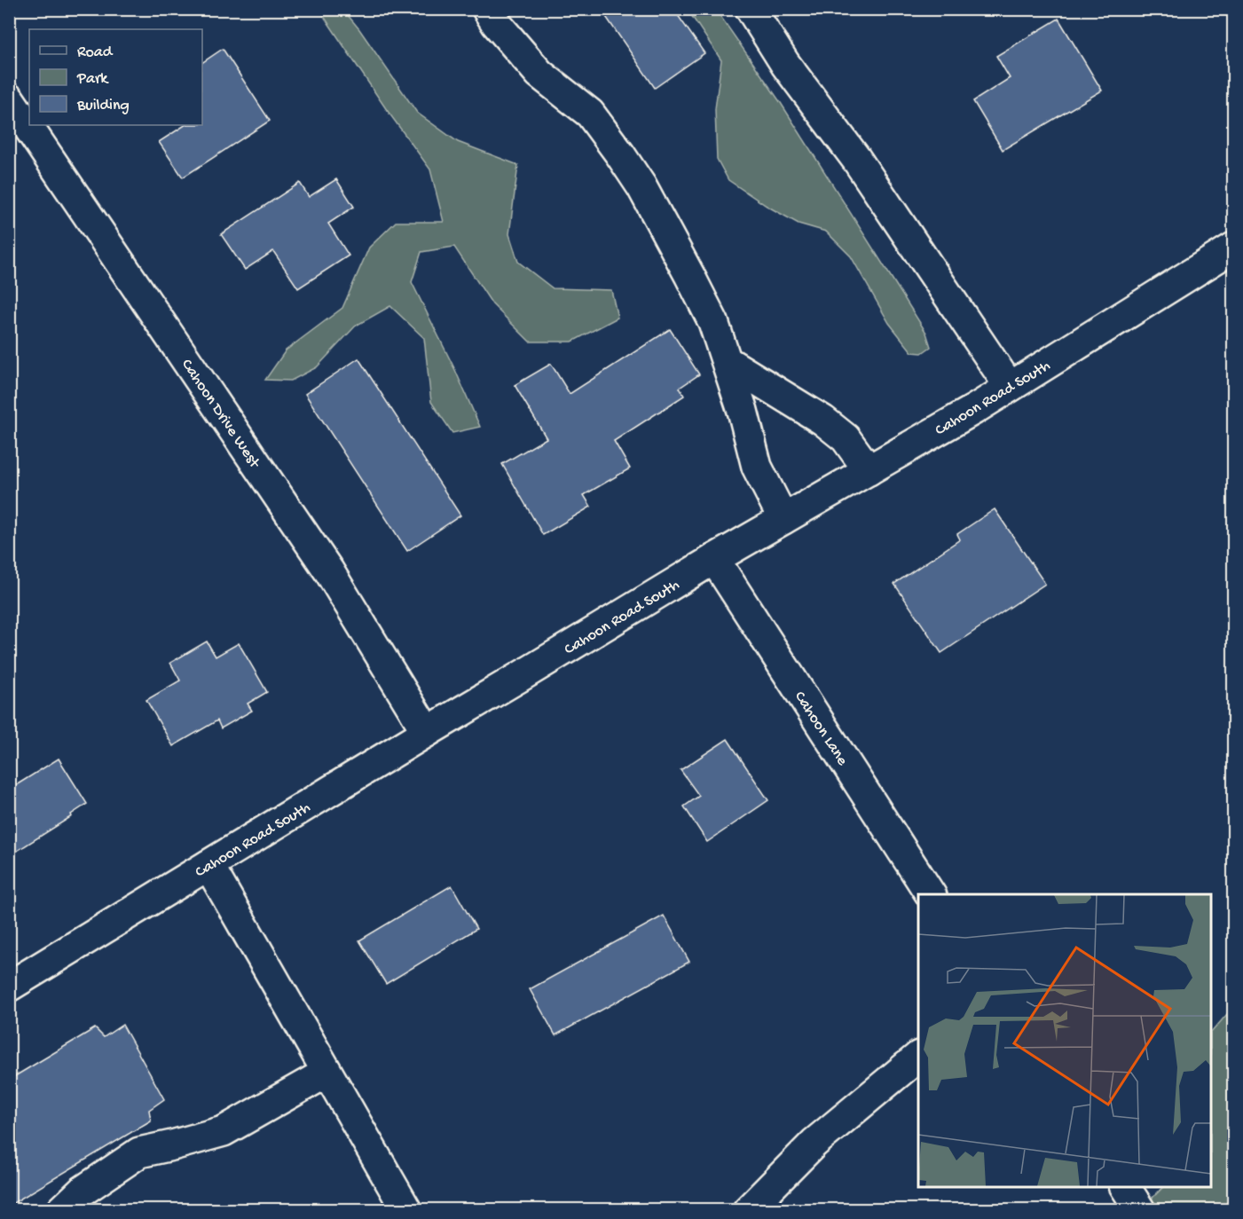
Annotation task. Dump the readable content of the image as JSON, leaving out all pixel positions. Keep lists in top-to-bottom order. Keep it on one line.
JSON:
{"streets":{"main road":["Cahoon Road South","Cahoon Drive West","Cahoon Lane"]},"crossings":[["Cahoon Road South","Cahoon Drive West"],["Cahoon Road South","Cahoon Lane"]],"legend":["Road","Park","Building"]}
